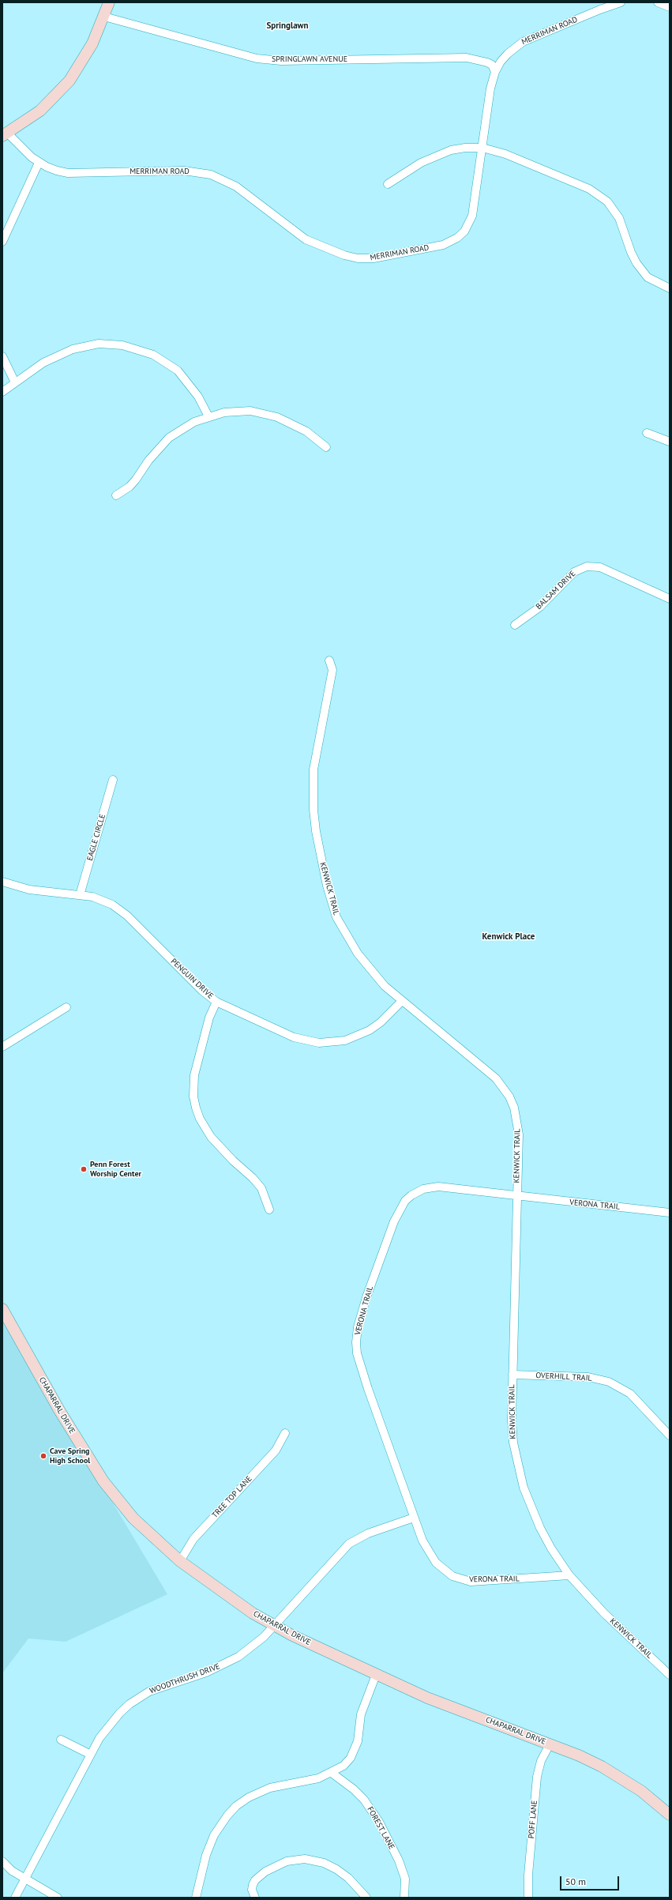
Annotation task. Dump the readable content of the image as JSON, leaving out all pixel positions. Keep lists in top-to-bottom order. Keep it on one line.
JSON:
{"streets":{"street":["MERRIMAN ROAD","SPRINGLAWN AVENUE","BALSAM DRIVE","EAGLE CIRCLE","KENWICK TRAIL","PENGUIN DRIVE","VERONA TRAIL","OVERHILL TRAIL","CHAPARRAL DRIVE","TREE TOP LANE","WOODTHRUSH DRIVE","POFF LANE","FOREST LANE"]},"crossings":[["MERRIMAN ROAD","SPRINGLAWN AVENUE"],["EAGLE CIRCLE","PENGUIN DRIVE"],["KENWICK TRAIL","PENGUIN DRIVE"],["KENWICK TRAIL","VERONA TRAIL"],["KENWICK TRAIL","OVERHILL TRAIL"],["VERONA TRAIL","WOODTHRUSH DRIVE"],["CHAPARRAL DRIVE","TREE TOP LANE"],["CHAPARRAL DRIVE","WOODTHRUSH DRIVE"],["CHAPARRAL DRIVE","POFF LANE"]],"districts":["Springlawn","Kenwick Place"],"places":["Penn Forest Worship Center","Cave Spring High School"],"scale_bar":"50 m"}
